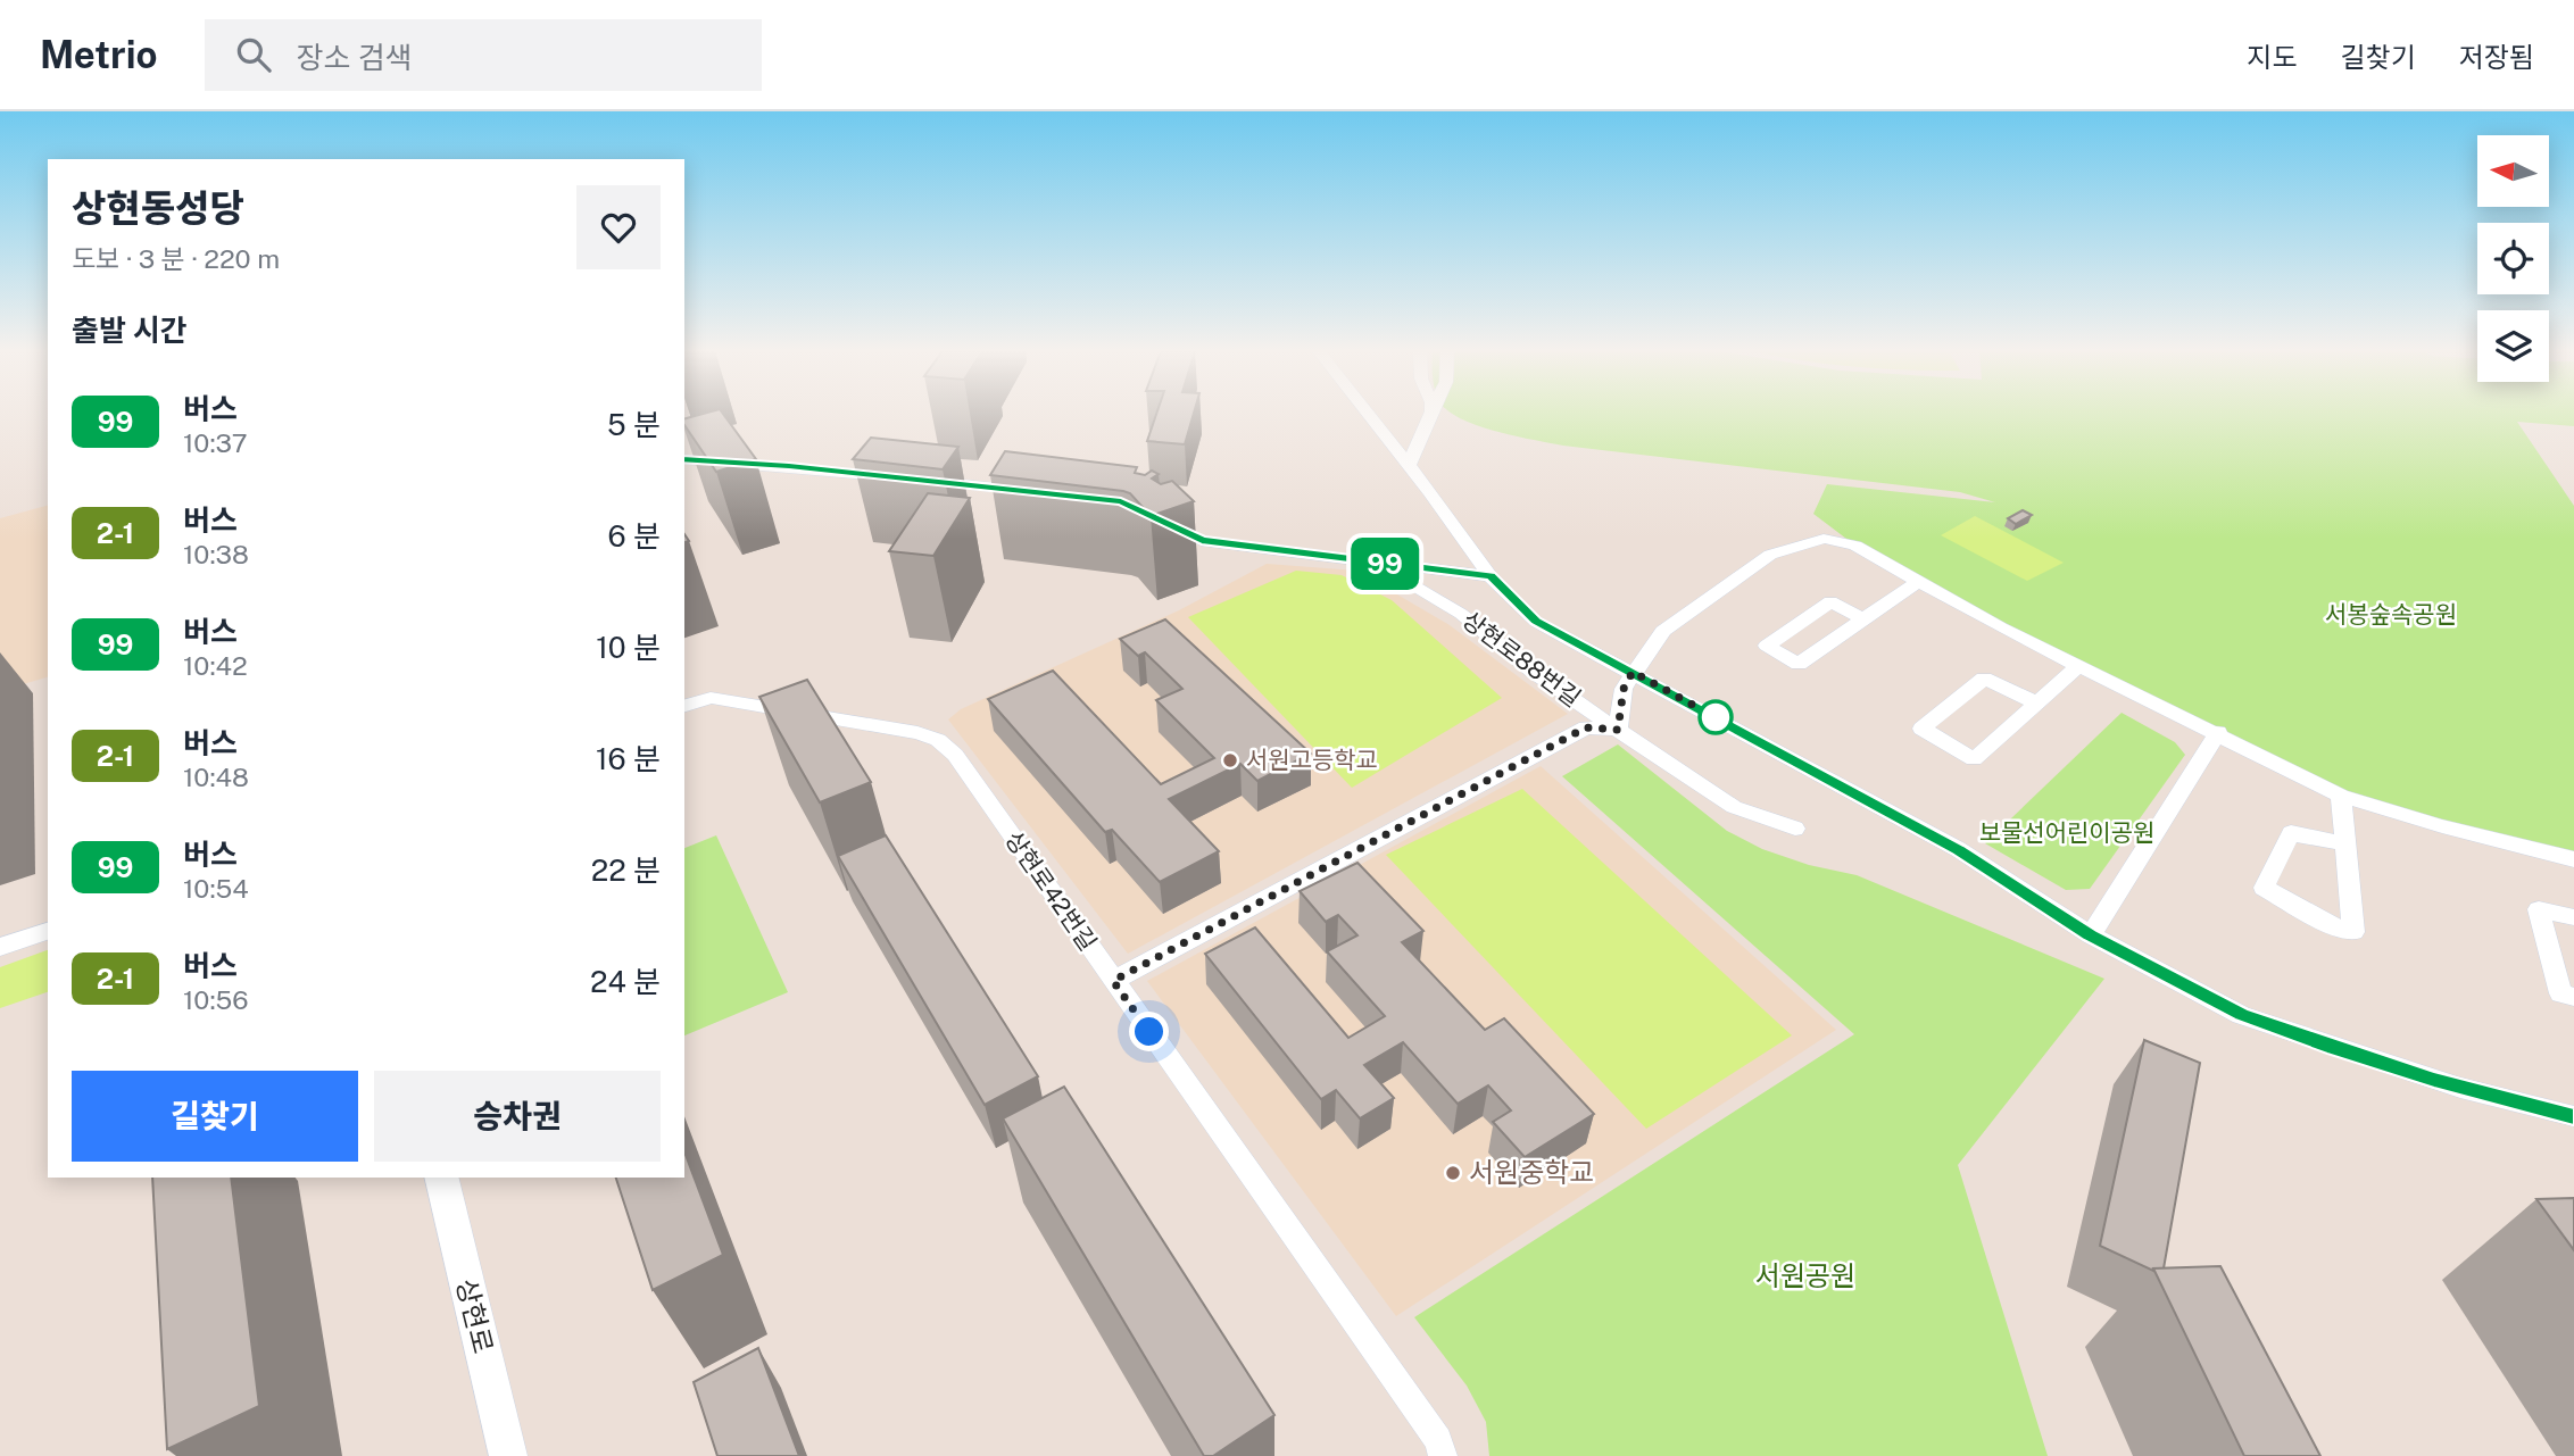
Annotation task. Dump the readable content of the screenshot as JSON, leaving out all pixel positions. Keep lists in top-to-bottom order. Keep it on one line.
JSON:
{"streets":{"street":["상현로88번길","상현로42번길","상현로"]},"parks":["서봉숲속공원","보물선어린이공원","서원공원"],"places":["서원고등학교","서원중학교"],"lines":["bus line 99"],"north":"left","page":{"header":"Metrio","search":"장소 검색","nav":["지도","길찾기","저장됨"],"on_map":"99","heading":[["상현동성당","도보 · 3 분 · 220 m"],"출발 시간"],"list":[{"mark":"99","name":"버스","note":"10:37","value":"5 분"},{"mark":"2-1","name":"버스","note":"10:38","value":"6 분"},{"mark":"99","name":"버스","note":"10:42","value":"10 분"},{"mark":"2-1","name":"버스","note":"10:48","value":"16 분"},{"mark":"99","name":"버스","note":"10:54","value":"22 분"},{"mark":"2-1","name":"버스","note":"10:56","value":"24 분"}],"buttons":["길찾기","승차권"]}}
